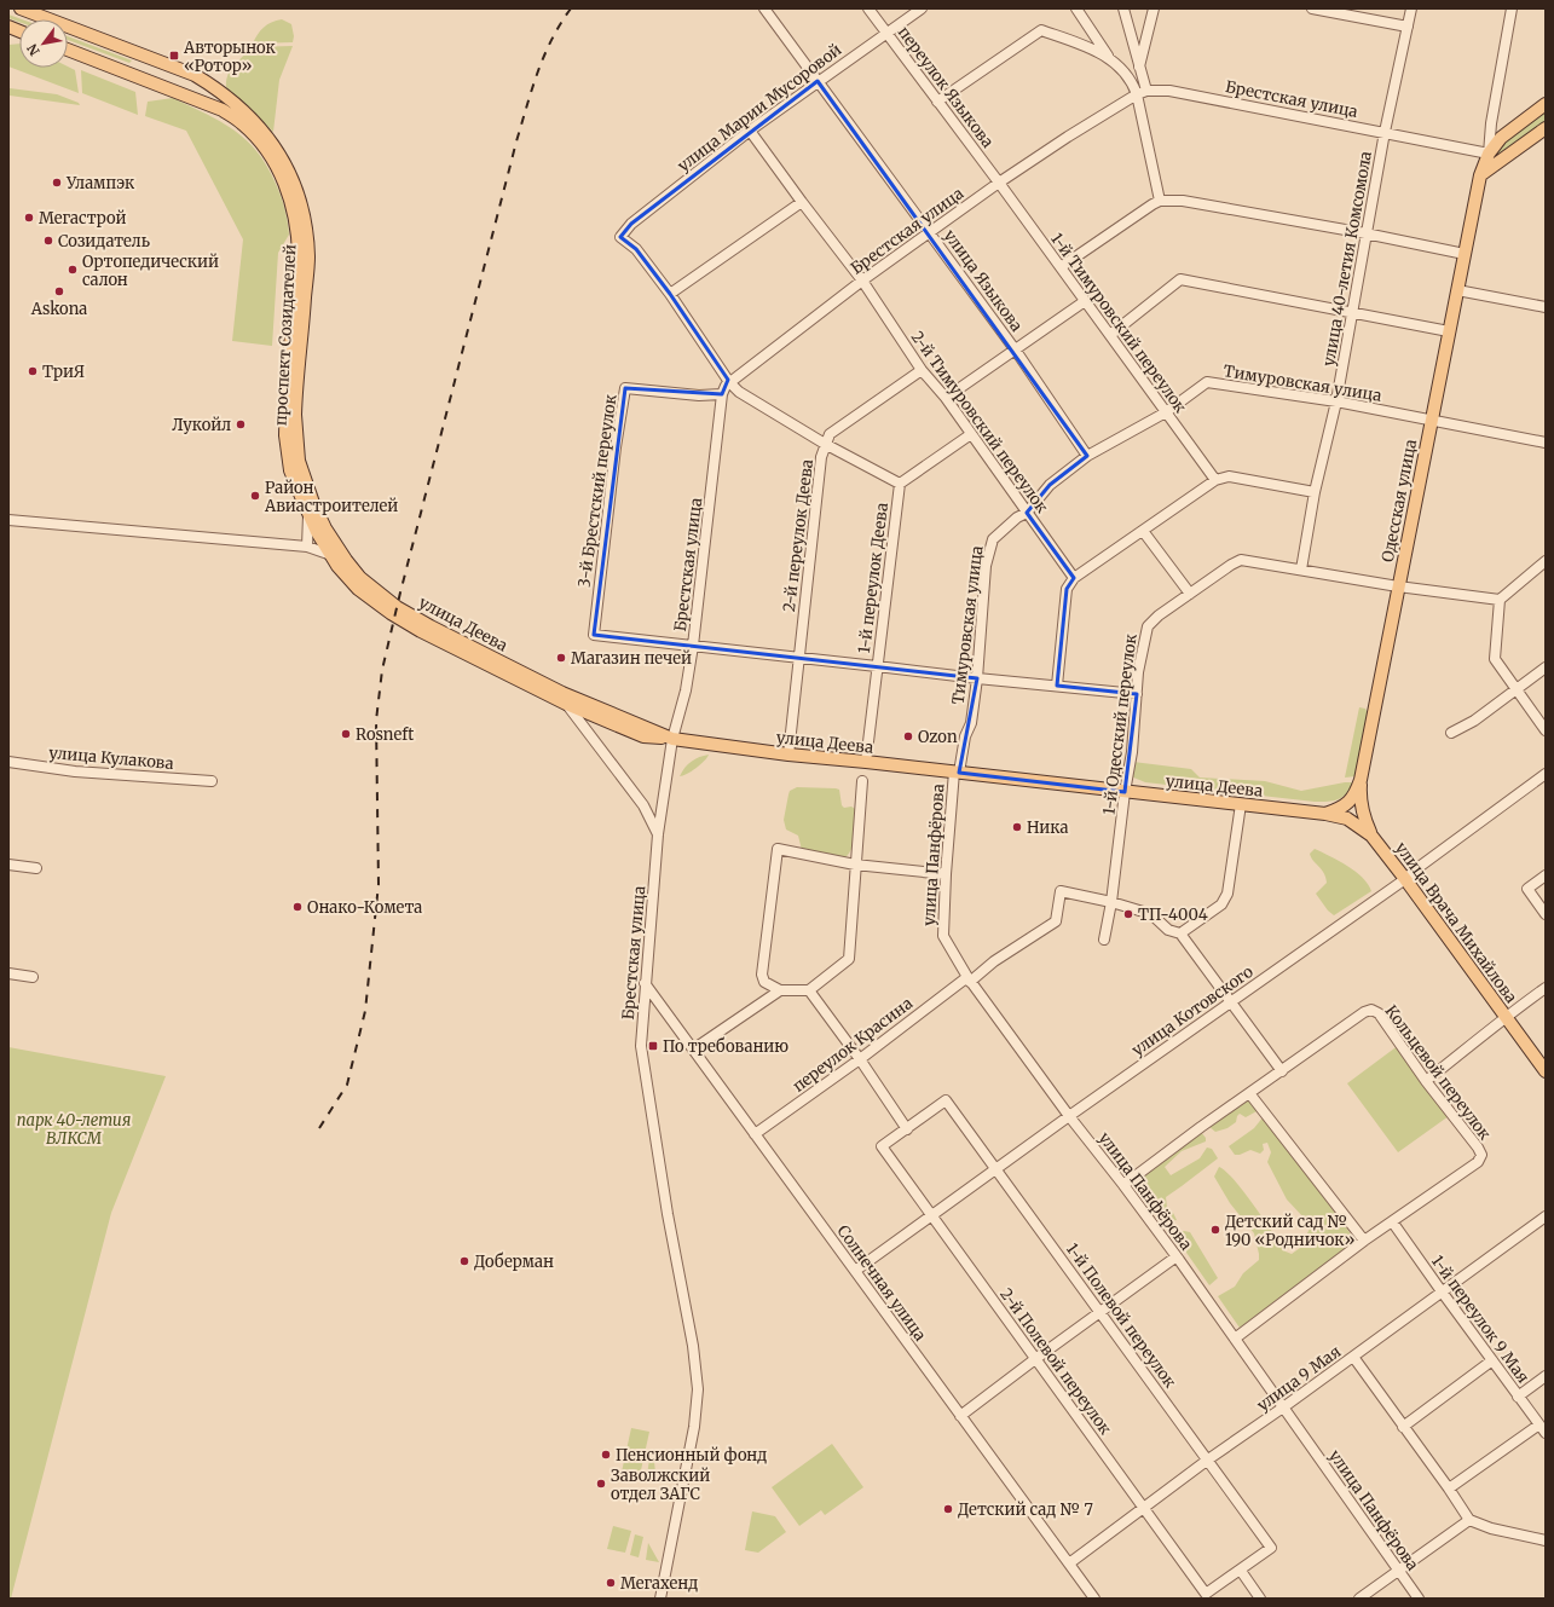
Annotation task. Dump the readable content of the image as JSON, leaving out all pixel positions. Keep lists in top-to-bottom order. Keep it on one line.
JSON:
{"streets":{"main road":["проспект Созидателей","Одесская улица","улица Деева","улица Врача Михайлова"],"street":["переулок Языкова","Брестская улица","улица Марии Мусоровой","улица 40-летия Комсомола","улица Языкова","1-й Тимуровский переулок","Тимуровская улица","2-й Тимуровский переулок","3-й Брестский переулок","2-й переулок Деева","1-й переулок Деева","1-й Одесский переулок","улица Кулакова","улица Панфёрова","улица Котовского","переулок Красина","Кольцевой переулок","Солнечная улица","1-й Полевой переулок","1-й переулок 9 Мая","2-й Полевой переулок","улица 9 Мая"]},"crossings":[["переулок Языкова","Брестская улица"],["переулок Языкова","улица Марии Мусоровой"],["переулок Языкова","1-й Тимуровский переулок"],["Брестская улица","улица 40-летия Комсомола"],["Брестская улица","улица Языкова"],["Брестская улица","1-й Тимуровский переулок"],["Брестская улица","2-й Тимуровский переулок"],["Брестская улица","3-й Брестский переулок"],["Брестская улица","Одесская улица"],["Брестская улица","улица Деева"],["Брестская улица","Солнечная улица"],["улица Марии Мусоровой","улица Языкова"],["улица Марии Мусоровой","2-й Тимуровский переулок"],["улица 40-летия Комсомола","Тимуровская улица"],["улица 40-летия Комсомола","1-й Одесский переулок"],["улица Языкова","Тимуровская улица"],["1-й Тимуровский переулок","Тимуровская улица"],["проспект Созидателей","улица Деева"],["Тимуровская улица","2-й Тимуровский переулок"],["Тимуровская улица","Одесская улица"],["Тимуровская улица","улица Деева"],["Тимуровская улица","улица Панфёрова"],["2-й Тимуровский переулок","2-й переулок Деева"],["2-й Тимуровский переулок","1-й переулок Деева"],["Одесская улица","улица Деева"],["Одесская улица","1-й Одесский переулок"],["Одесская улица","улица Врача Михайлова"],["2-й переулок Деева","улица Деева"],["1-й переулок Деева","улица Деева"],["улица Деева","1-й Одесский переулок"],["улица Деева","улица Панфёрова"],["улица Деева","улица Врача Михайлова"],["1-й Одесский переулок","переулок Красина"],["улица Панфёрова","улица Котовского"],["улица Панфёрова","переулок Красина"],["улица Панфёрова","Кольцевой переулок"],["улица Панфёрова","улица 9 Мая"],["улица Врача Михайлова","улица Котовского"],["улица Котовского","Солнечная улица"],["улица Котовского","1-й Полевой переулок"],["улица Котовского","2-й Полевой переулок"],["переулок Красина","Солнечная улица"],["Кольцевой переулок","1-й переулок 9 Мая"],["Солнечная улица","улица 9 Мая"],["1-й Полевой переулок","2-й Полевой переулок"],["1-й Полевой переулок","улица 9 Мая"],["1-й переулок 9 Мая","улица 9 Мая"],["2-й Полевой переулок","улица 9 Мая"]],"parks":["парк 40-летия ВЛКСМ"],"places":{"transit":["Авторынок «Ротор»","По требованию"],"other":["Улампэк","Мегастрой","Созидатель","Ортопедический салон","Askona","ТриЯ","Лукойл","Район Авиастроителей","Магазин печей","Rosneft","Ozon","Ника","Онако-Комета","ТП-4004","Детский сад № 190 «Родничок»","Доберман","Пенсионный фонд","Заволжский отдел ЗАГС","Детский сад № 7","Мегахенд"]},"north":"bottom left"}
